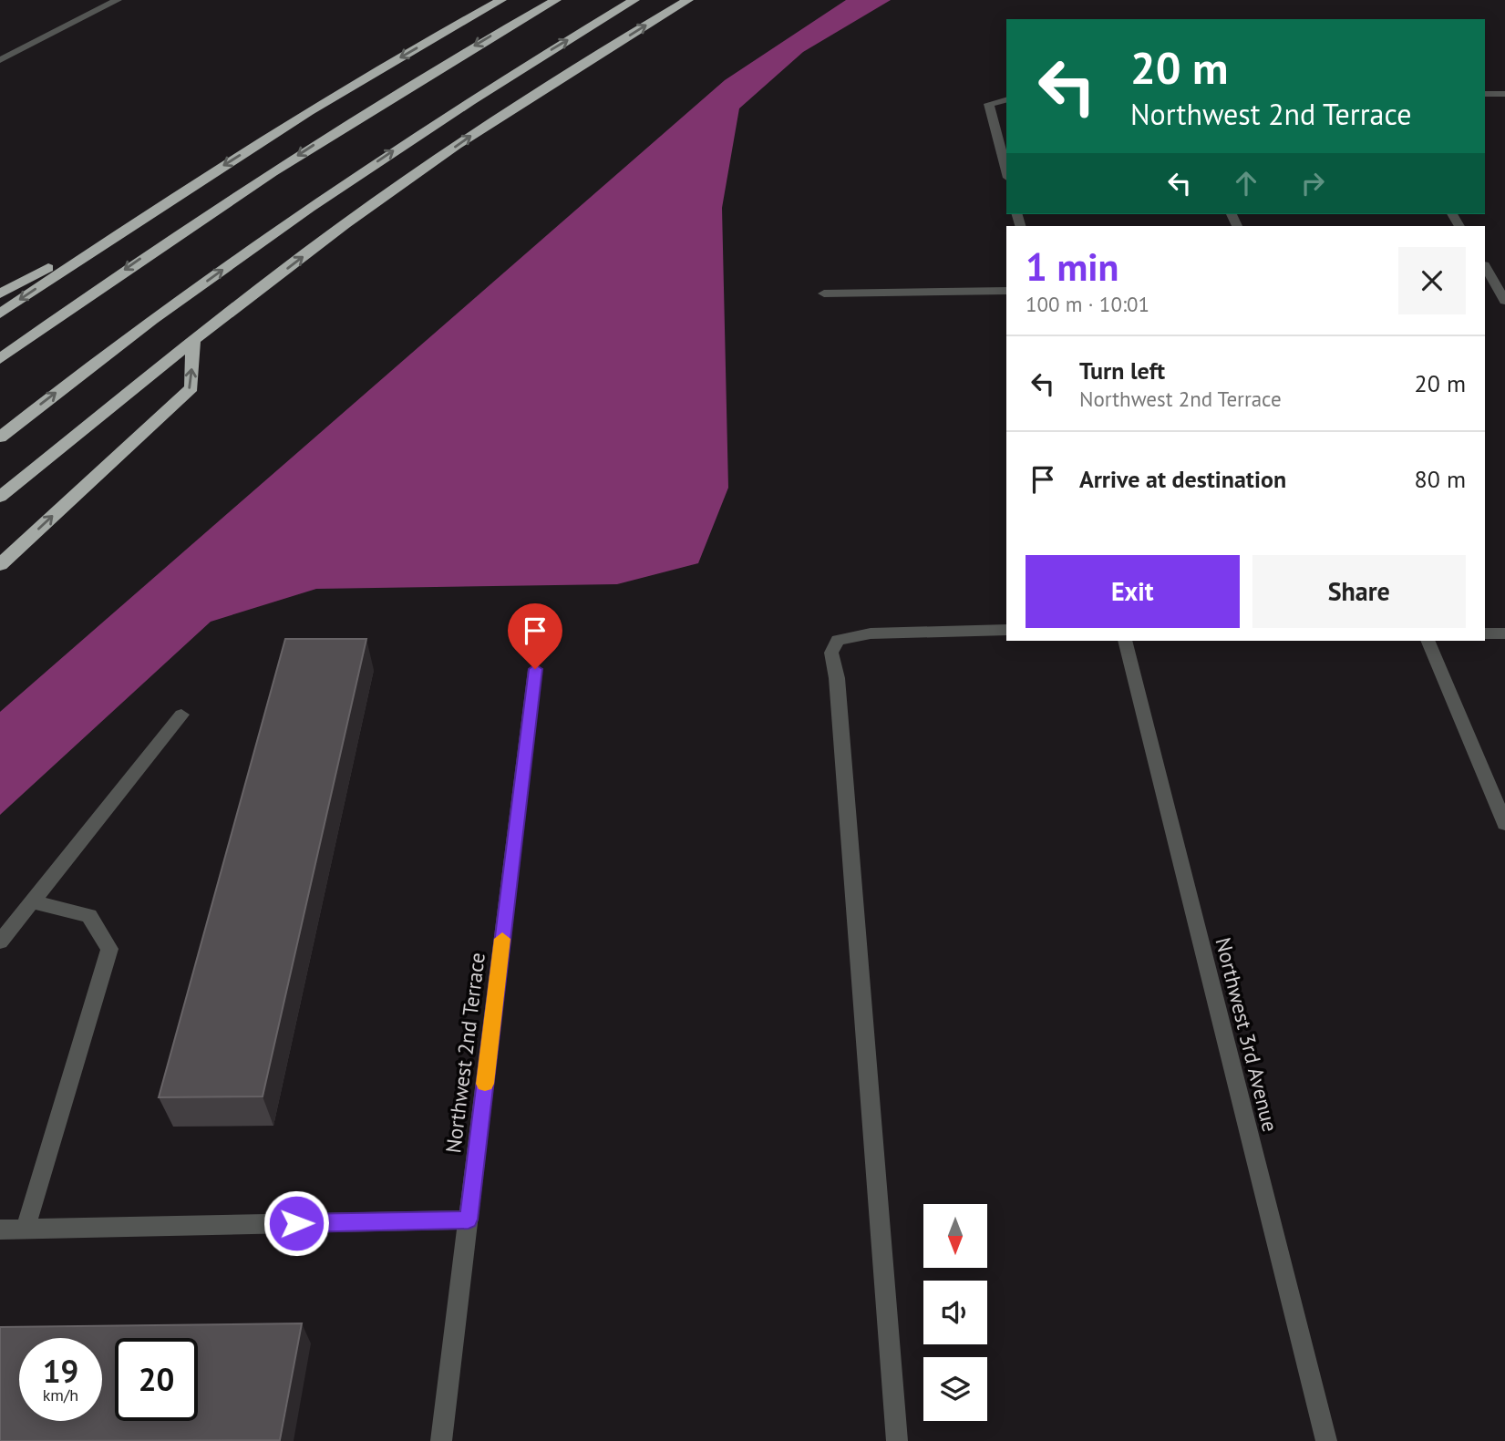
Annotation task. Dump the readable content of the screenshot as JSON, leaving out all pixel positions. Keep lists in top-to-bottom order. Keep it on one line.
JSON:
{"streets":{"street":["Northwest 3rd Avenue","Northwest 2nd Terrace"]},"north":"bottom","page":{"turn":["20 m","Northwest 2nd Terrace"],"heading":["1 min","100 m · 10:01"],"list":[{"name":"Turn left","note":"Northwest 2nd Terrace","value":"20 m"},{"name":"Arrive at destination","value":"80 m"}],"buttons":["Exit","Share"],"speed":"19 km/h","limit":"20"}}
